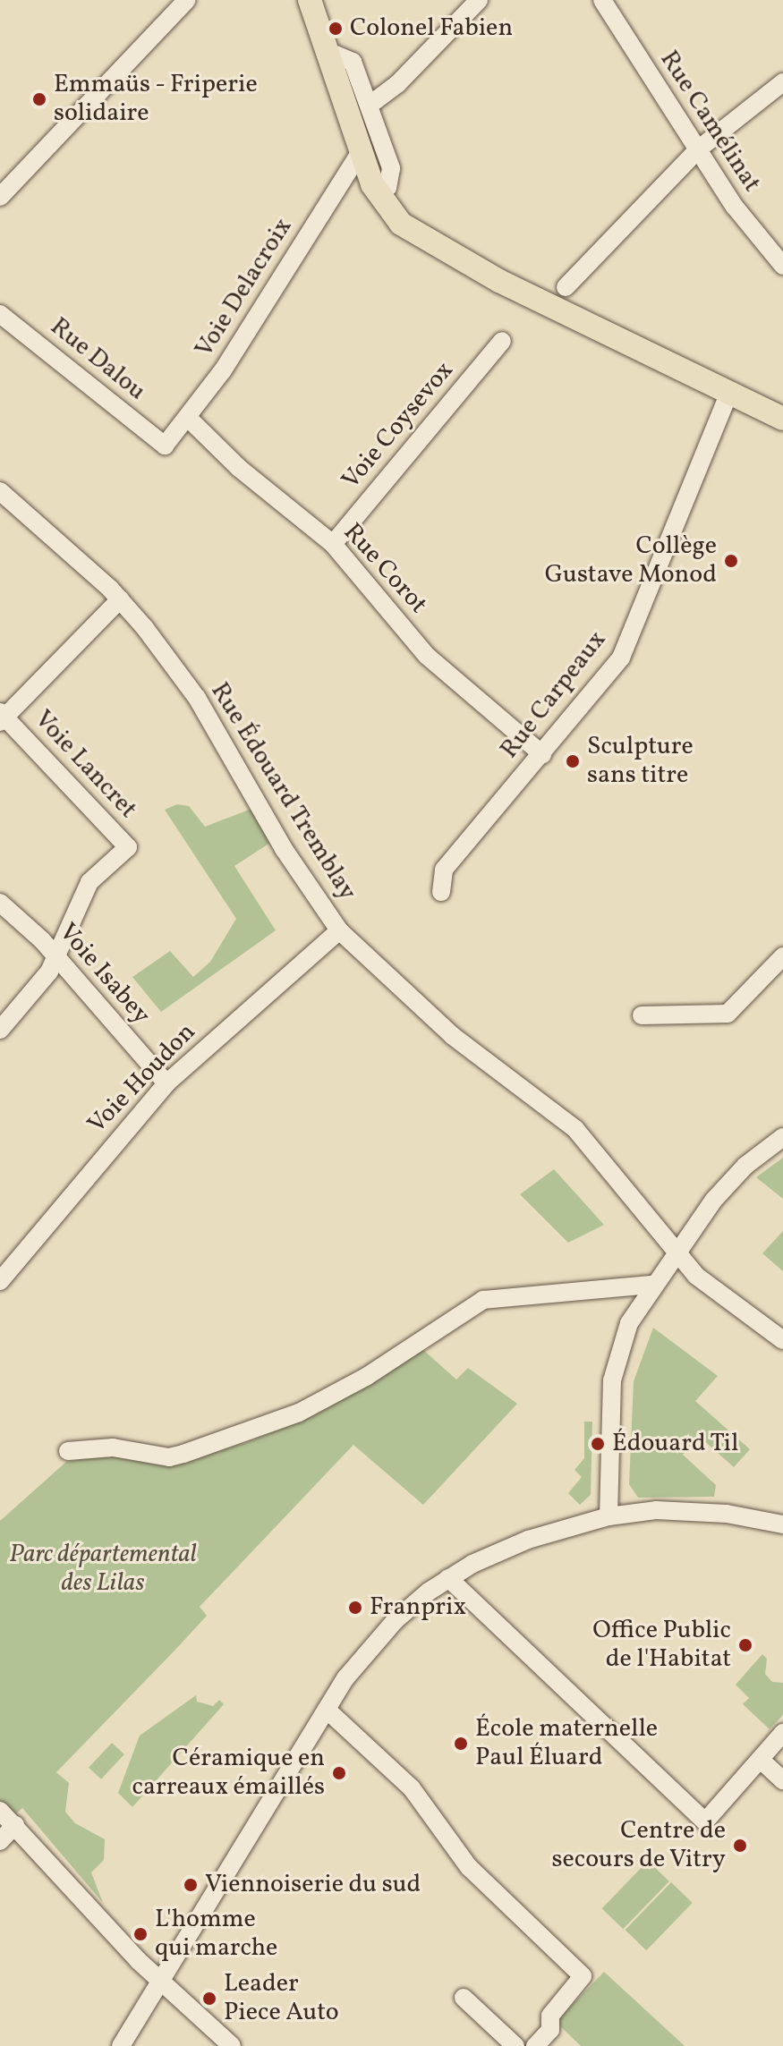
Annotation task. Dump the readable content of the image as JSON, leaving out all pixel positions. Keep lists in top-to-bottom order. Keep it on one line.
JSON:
{"streets":{"street":["Rue Camélinat","Voie Delacroix","Rue Dalou","Voie Coysevox","Rue Corot","Rue Carpeaux","Voie Lancret","Rue Édouard Tremblay","Voie Isabey","Voie Houdon"]},"crossings":[["Voie Delacroix","Rue Dalou"],["Voie Delacroix","Rue Corot"],["Voie Coysevox","Rue Corot"],["Rue Corot","Rue Carpeaux"],["Voie Lancret","Voie Isabey"],["Rue Édouard Tremblay","Voie Houdon"],["Voie Isabey","Voie Houdon"]],"parks":["Parc départemental des Lilas"],"places":["Colonel Fabien","Emmaüs - Friperie solidaire","Collège Gustave Monod","Sculpture sans titre","Édouard Til","Franprix","Office Public de l'Habitat","École maternelle Paul Éluard","Céramique en carreaux émaillés","Centre de secours de Vitry","Viennoiserie du sud","L'homme qui marche","Leader Piece Auto"]}
